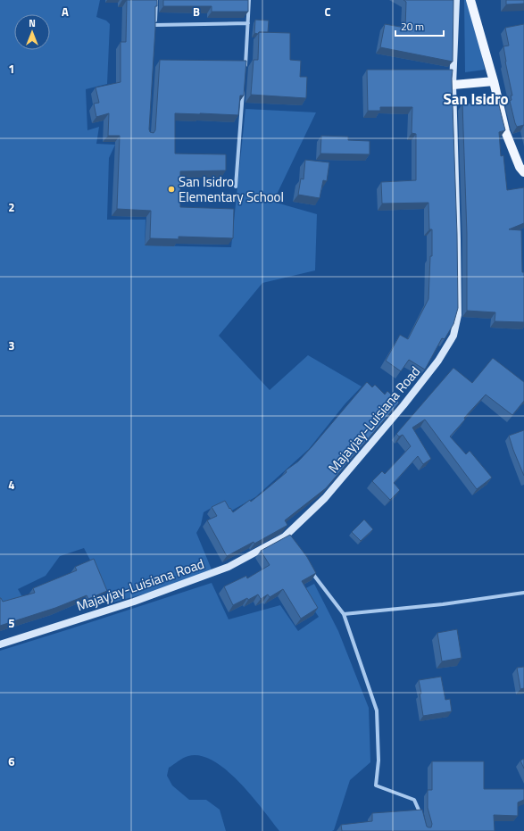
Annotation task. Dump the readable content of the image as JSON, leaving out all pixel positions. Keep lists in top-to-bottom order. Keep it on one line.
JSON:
{"streets":{"street":["Majayjay-Luisiana Road"]},"districts":["San Isidro"],"places":["San Isidro Elementary School"],"scale_bar":"20 m","north":"top","grid":{"columns":["A","B","C"],"rows":["1","2","3","4","5","6"]}}
